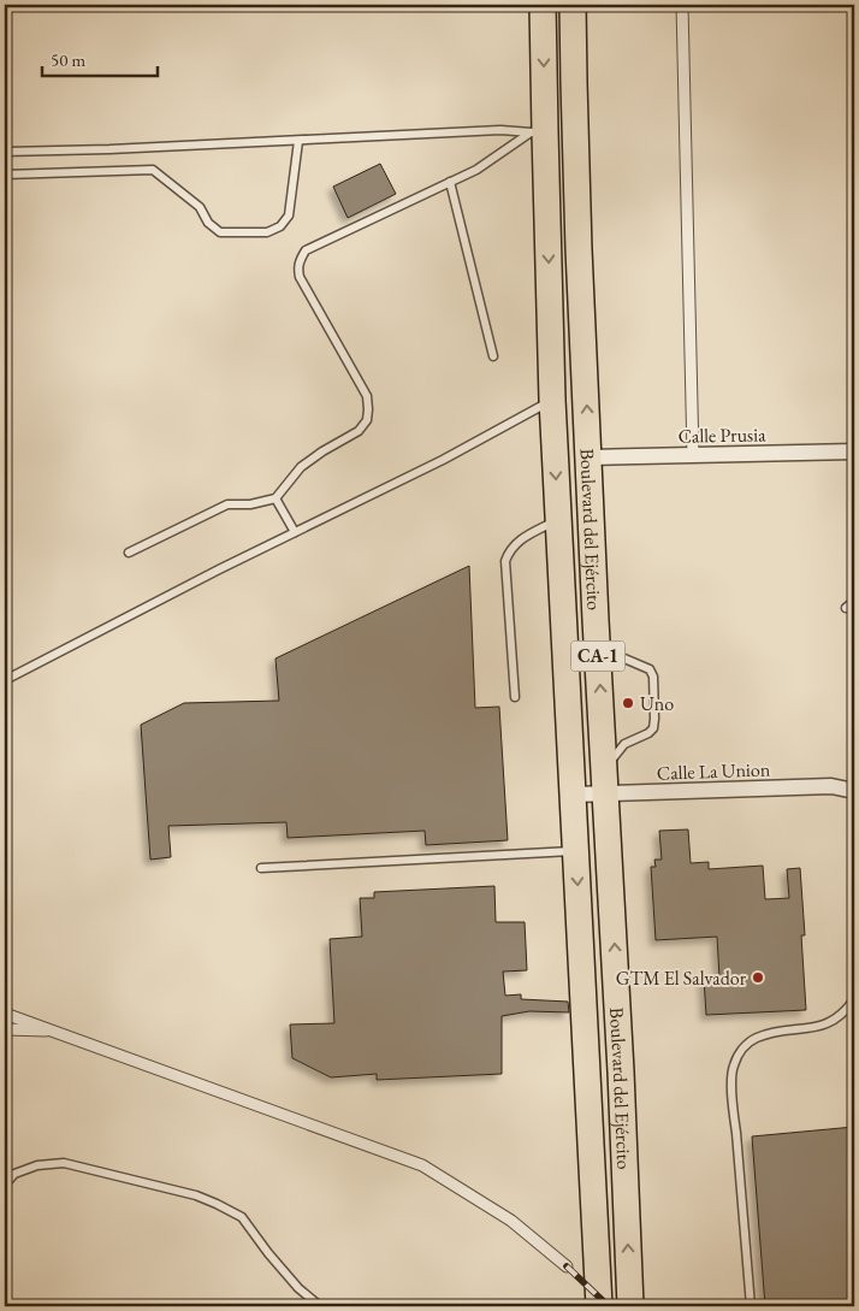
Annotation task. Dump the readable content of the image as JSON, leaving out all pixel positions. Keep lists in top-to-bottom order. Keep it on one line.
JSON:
{"streets":{"highway":["Boulevard del Ejército","CA-1"],"street":["Calle Prusia","Calle La Union"]},"crossings":[["Calle Prusia","Boulevard del Ejército"],["Boulevard del Ejército","Calle La Union"]],"places":["Uno","GTM El Salvador"],"scale_bar":"50 m"}
